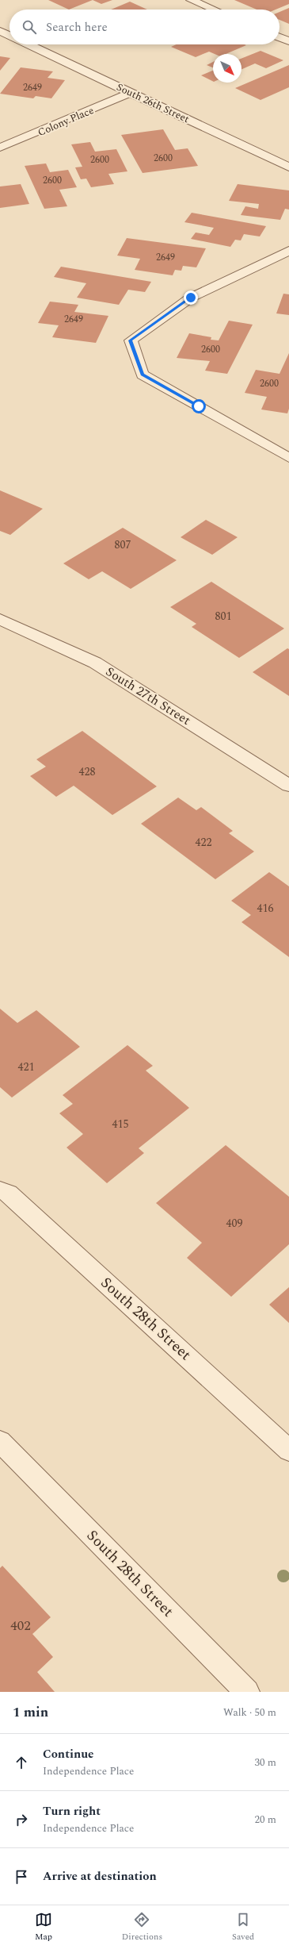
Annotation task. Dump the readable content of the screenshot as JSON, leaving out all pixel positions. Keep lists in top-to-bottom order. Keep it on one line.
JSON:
{"streets":{"street":["South 26th Street","Colony Place","South 27th Street","South 28th Street"]},"crossings":[["South 26th Street","Colony Place"]],"house_numbers":["2649","2600","2600","2600","2649","2649","2600","2600","807","801","428","422","416","421","415","409","402"],"north":"bottom right","page":{"search":"Search here","heading":["1 min","Walk · 50 m"],"list":[["Continue","Independence Place","30 m"],["Turn right","Independence Place","20 m"],"Arrive at destination"],"nav":["Map","Directions","Saved"]}}
